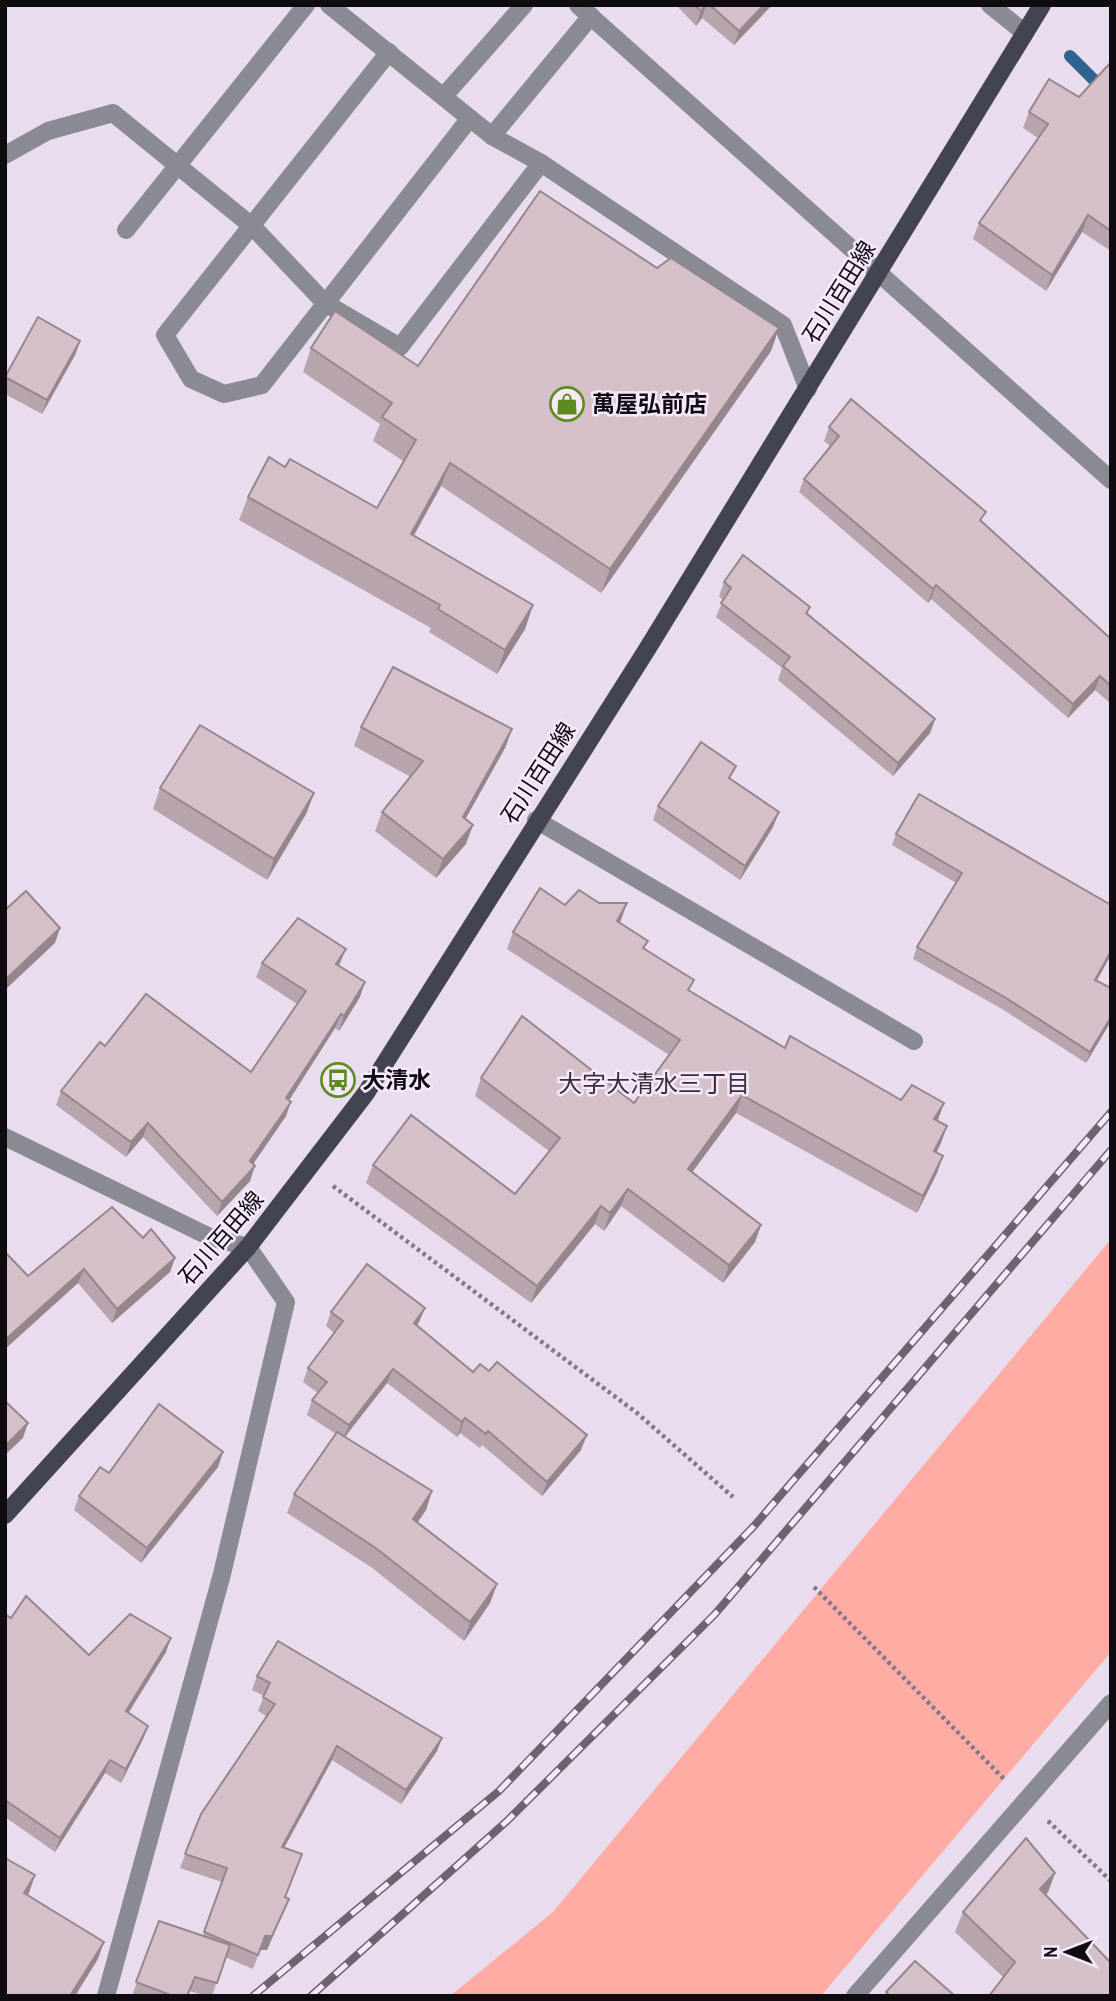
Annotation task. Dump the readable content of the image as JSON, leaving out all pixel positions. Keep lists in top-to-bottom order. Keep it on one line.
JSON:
{"streets":{"main road":["石川百田線"]},"districts":["大字大清水三丁目"],"places":{"shop":["萬屋弘前店"],"bus stop":["大清水"]},"north":"left"}
